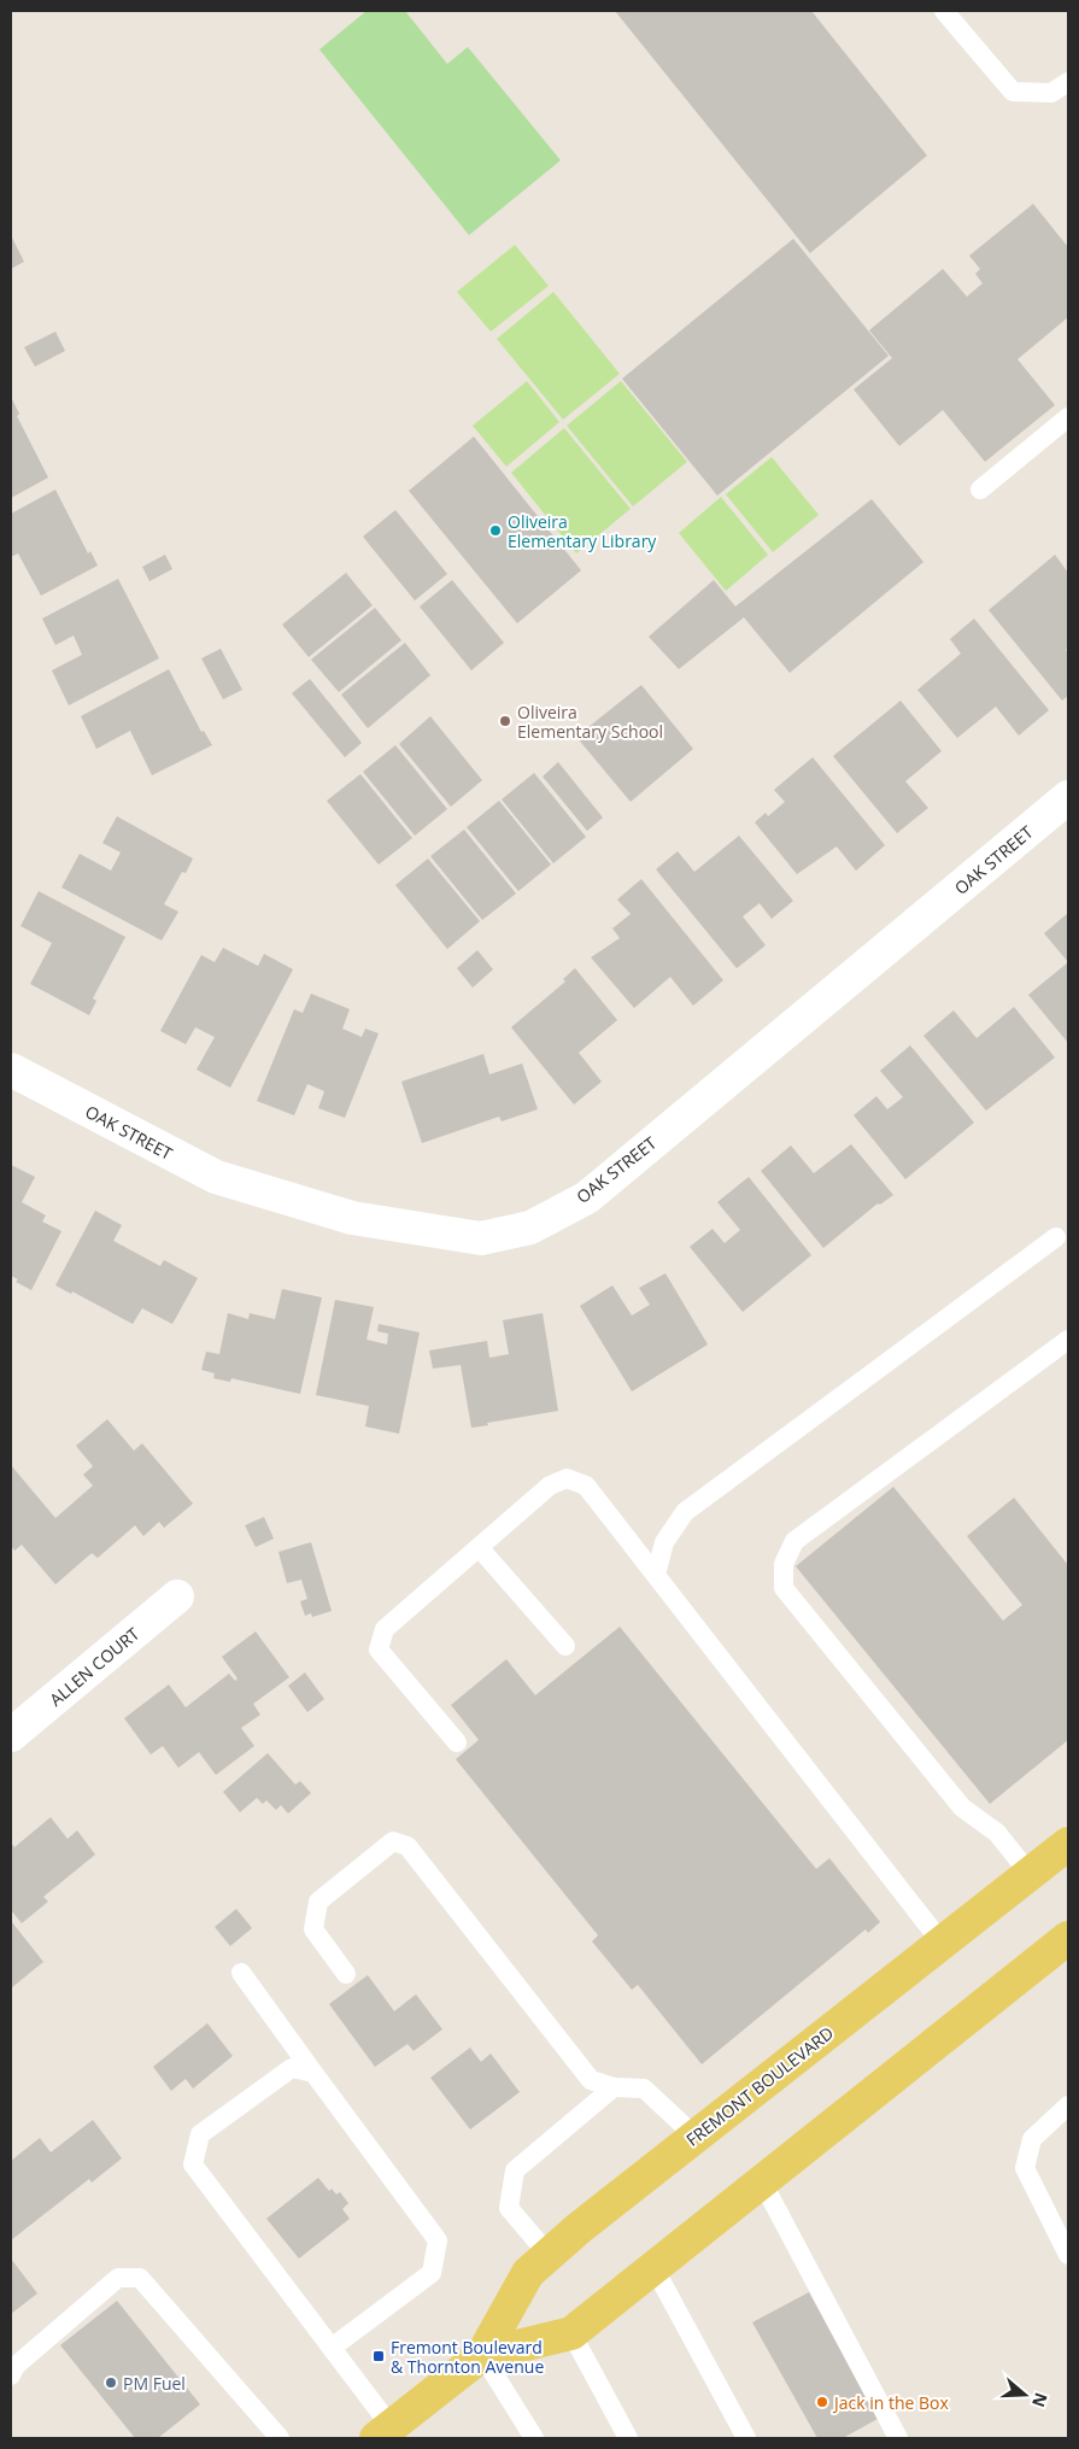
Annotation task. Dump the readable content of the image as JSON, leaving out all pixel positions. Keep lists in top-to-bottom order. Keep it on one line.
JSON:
{"streets":{"main road":["FREMONT BOULEVARD"],"street":["OAK STREET","ALLEN COURT"]},"places":{"other":["Oliveira Elementary Library","Oliveira Elementary School","PM Fuel","Jack in the Box"],"transit":["Fremont Boulevard & Thornton Avenue"]},"north":"right"}
